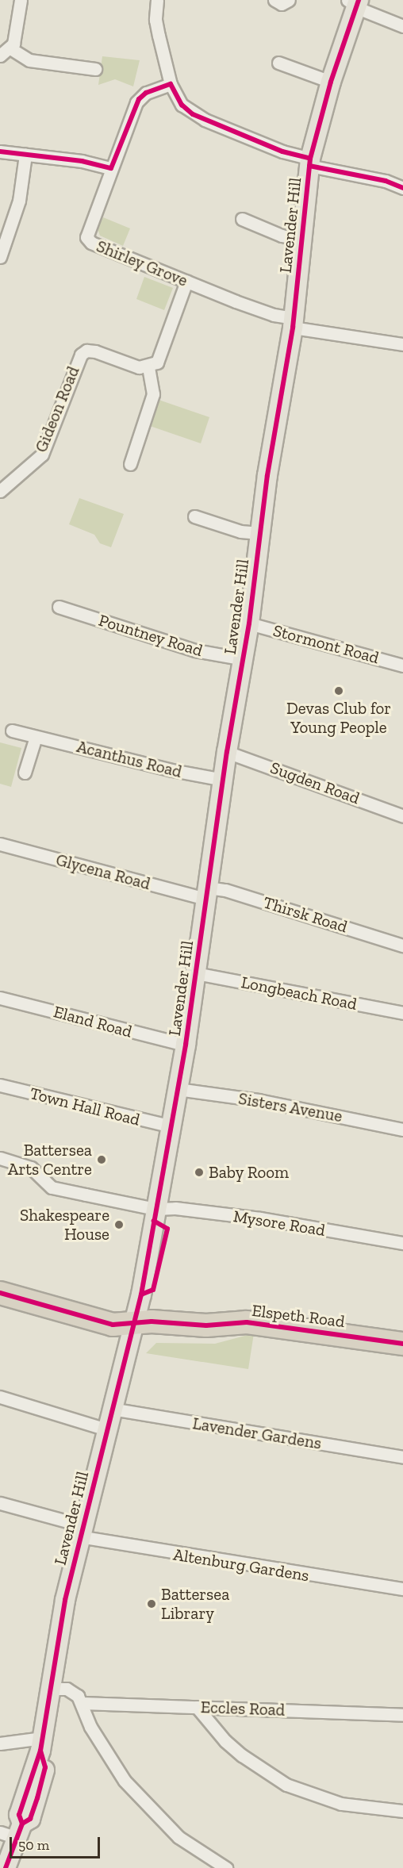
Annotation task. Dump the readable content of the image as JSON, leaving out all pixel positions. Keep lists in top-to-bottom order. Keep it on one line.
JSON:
{"streets":{"highway":["Elspeth Road"],"main road":["Lavender Hill"],"street":["Shirley Grove","Gideon Road","Pountney Road","Stormont Road","Acanthus Road","Sugden Road","Glycena Road","Thirsk Road","Longbeach Road","Eland Road","Town Hall Road","Sisters Avenue","Mysore Road","Lavender Gardens","Altenburg Gardens","Eccles Road"]},"crossings":[["Lavender Hill","Shirley Grove"],["Lavender Hill","Pountney Road"],["Lavender Hill","Stormont Road"],["Lavender Hill","Acanthus Road"],["Lavender Hill","Sugden Road"],["Lavender Hill","Glycena Road"],["Lavender Hill","Thirsk Road"],["Lavender Hill","Longbeach Road"],["Lavender Hill","Eland Road"],["Lavender Hill","Town Hall Road"],["Lavender Hill","Sisters Avenue"],["Lavender Hill","Mysore Road"],["Lavender Hill","Elspeth Road"],["Lavender Hill","Lavender Gardens"],["Lavender Hill","Altenburg Gardens"],["Glycena Road","Thirsk Road"]],"places":["Devas Club for Young People","Battersea Arts Centre","Baby Room","Shakespeare House","Battersea Library"],"scale_bar":"50 m"}
